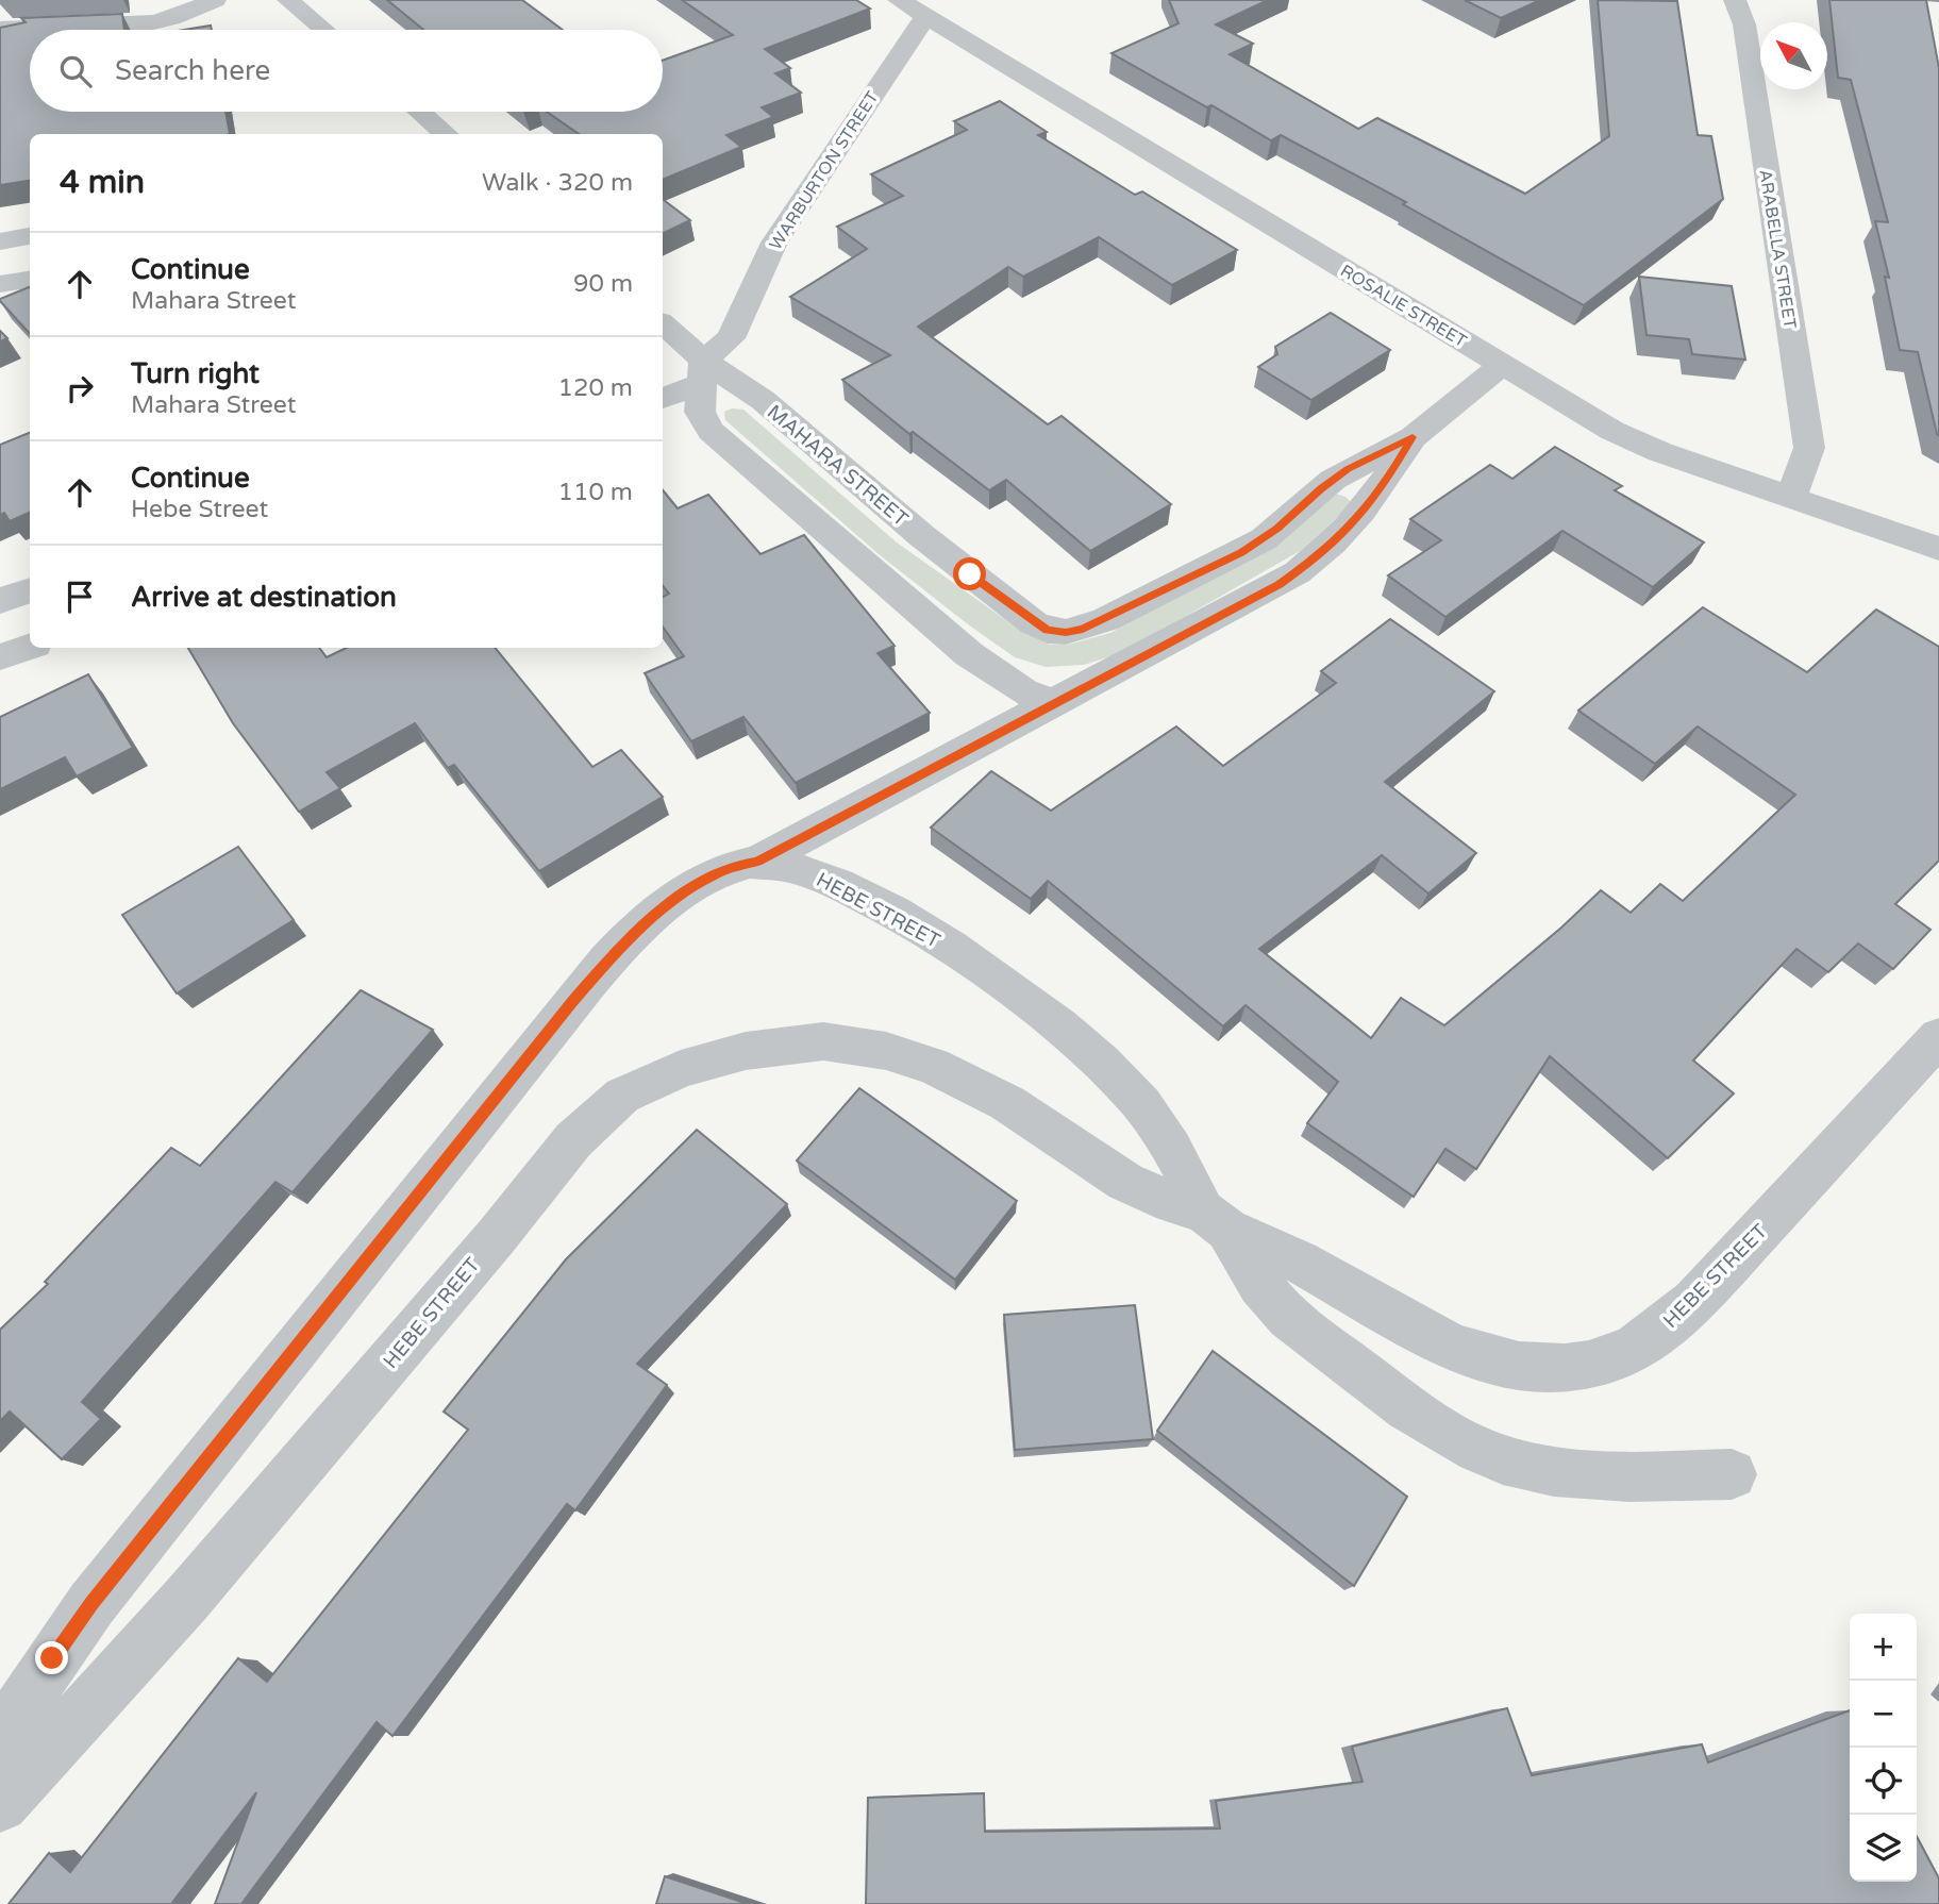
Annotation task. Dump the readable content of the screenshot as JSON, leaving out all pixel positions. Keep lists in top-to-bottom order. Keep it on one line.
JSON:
{"streets":{"street":["WARBURTON STREET","ARABELLA STREET","ROSALIE STREET","MAHARA STREET","HEBE STREET"]},"crossings":[["WARBURTON STREET","ROSALIE STREET"],["WARBURTON STREET","MAHARA STREET"],["ARABELLA STREET","ROSALIE STREET"],["ROSALIE STREET","MAHARA STREET"],["MAHARA STREET","HEBE STREET"]],"north":"top left","page":{"search":"Search here","heading":["4 min","Walk · 320 m"],"list":[["Continue","Mahara Street","90 m"],["Turn right","Mahara Street","120 m"],["Continue","Hebe Street","110 m"],"Arrive at destination"],"map_buttons":["+","−"]}}
